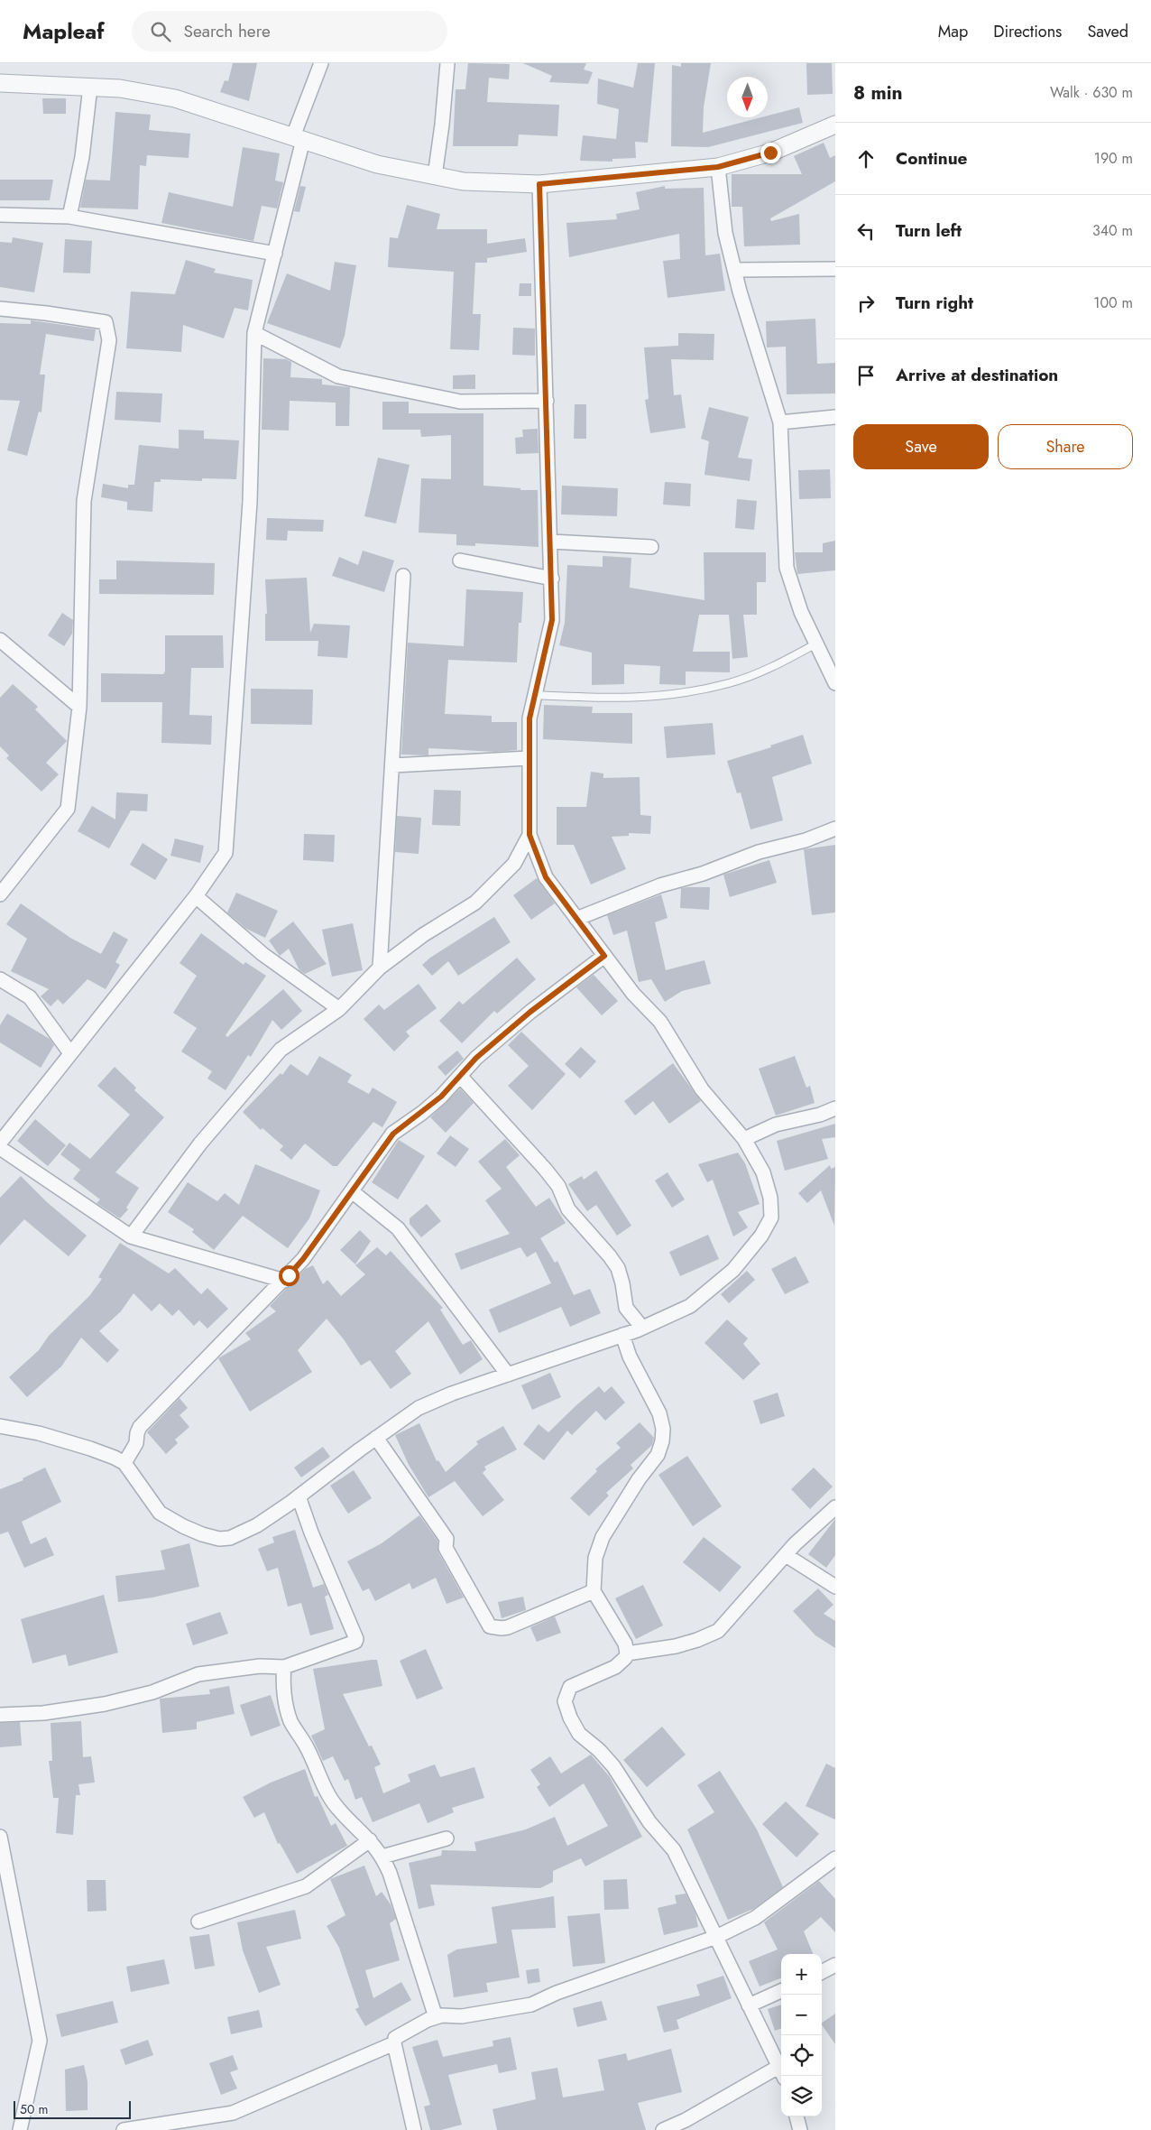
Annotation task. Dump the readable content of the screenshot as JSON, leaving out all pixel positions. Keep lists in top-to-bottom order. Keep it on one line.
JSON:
{"scale_bar":"50 m","north":"bottom","page":{"header":"Mapleaf","search":"Search here","nav":["Map","Directions","Saved"],"heading":["8 min","Walk · 630 m"],"list":[["Continue","190 m"],["Turn left","340 m"],["Turn right","100 m"],"Arrive at destination"],"buttons":["Save","Share"],"map_buttons":["+","−"],"scale":"50 m"}}
